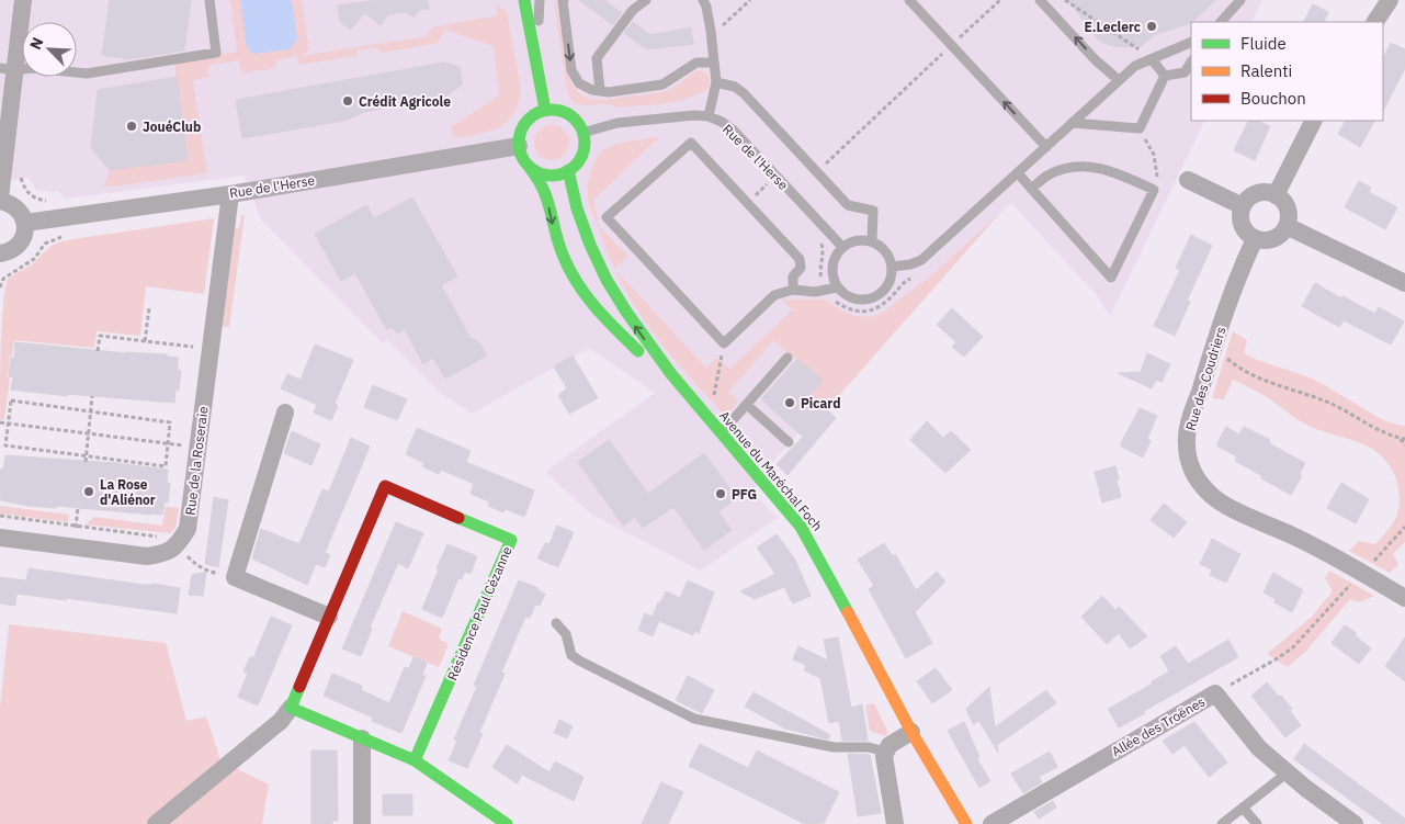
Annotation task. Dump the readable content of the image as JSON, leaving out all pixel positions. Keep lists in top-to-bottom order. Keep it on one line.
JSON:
{"streets":{"street":["Rue de l'Herse","Rue des Coudriers","Rue de la Roseraie","Avenue du Maréchal Foch","Résidence Paul Cézanne","Allée des Troënes"]},"crossings":[["Rue de l'Herse","Rue de la Roseraie"],["Rue de l'Herse","Avenue du Maréchal Foch"]],"places":["E.Leclerc","Crédit Agricole","JouéClub","Picard","La Rose d'Aliénor","PFG"],"legend":["Fluide","Ralenti","Bouchon"],"north":"top left"}
